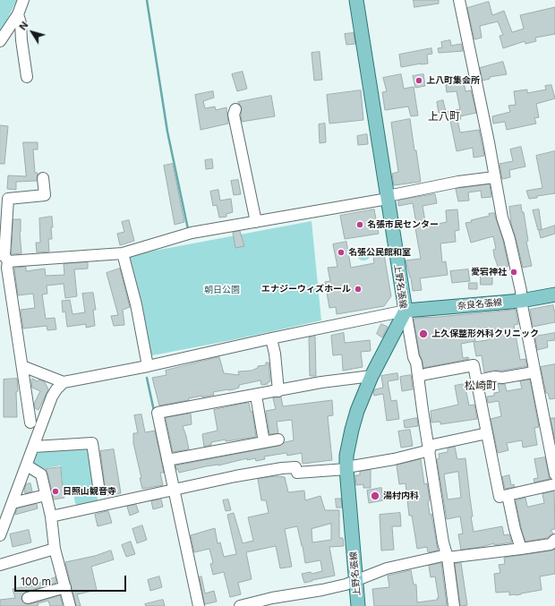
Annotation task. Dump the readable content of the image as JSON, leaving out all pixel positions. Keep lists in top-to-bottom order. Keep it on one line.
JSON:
{"streets":{"main road":["上野名張線","奈良名張線"]},"crossings":[["上野名張線","奈良名張線"]],"districts":["上八町","松崎町"],"parks":["朝日公園"],"places":["上八町集会所","名張市民センター","名張公民館和室","愛宕神社","エナジーウィズホール","上久保整形外科クリニック","日照山観音寺","湯村内科"],"scale_bar":"100 m","north":"top left"}
